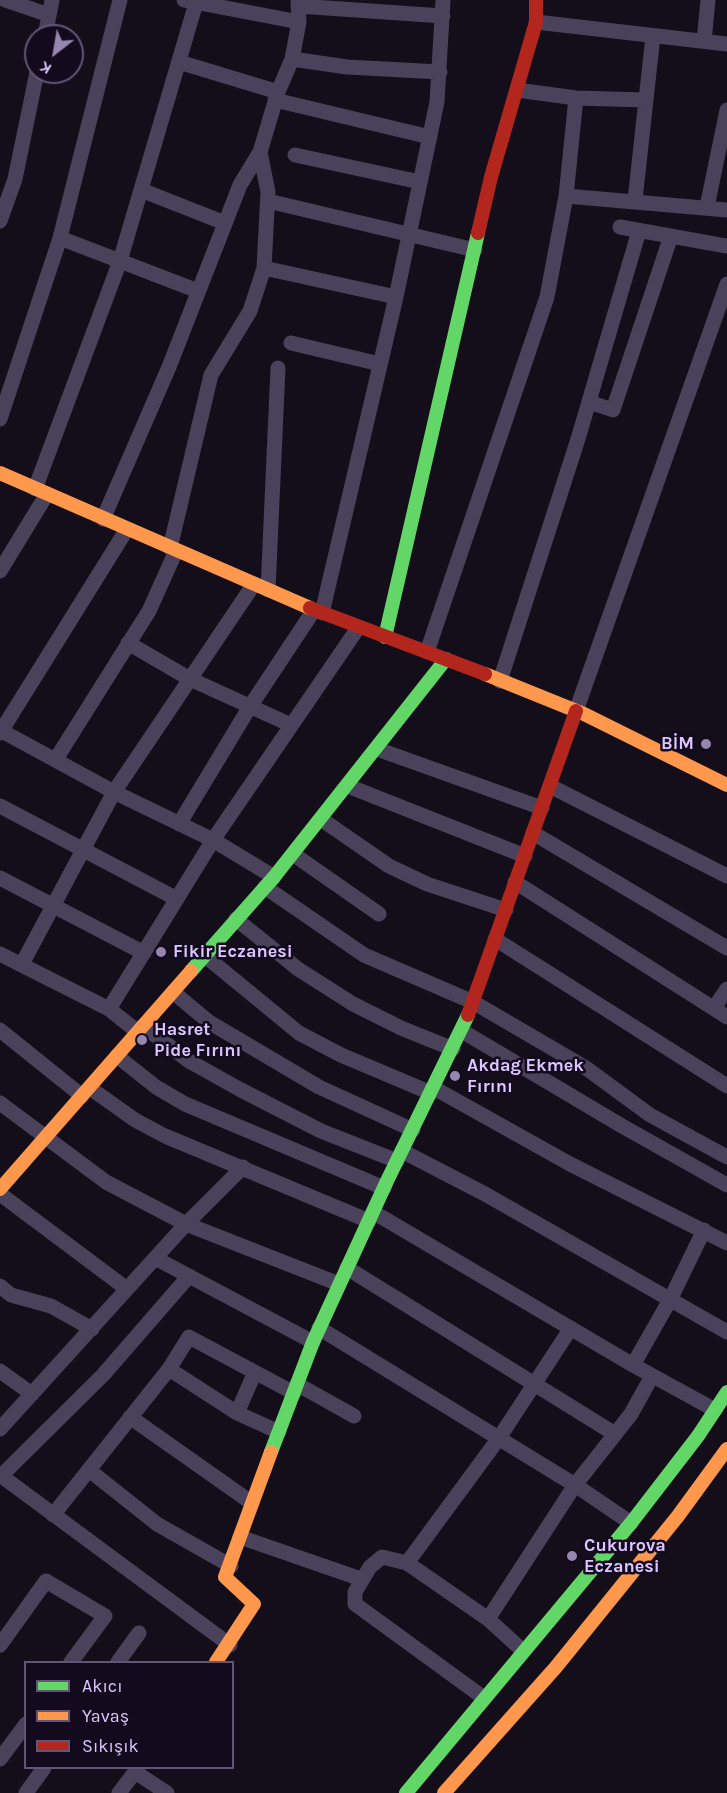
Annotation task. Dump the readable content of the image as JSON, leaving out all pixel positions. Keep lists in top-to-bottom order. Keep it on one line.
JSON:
{"places":["BİM","Fikir Eczanesi","Hasret Pide Fırını","Akdag Ekmek Fırını","Cukurova Eczanesi"],"legend":["Akıcı","Yavaş","Sıkışık"],"north":"bottom left"}
